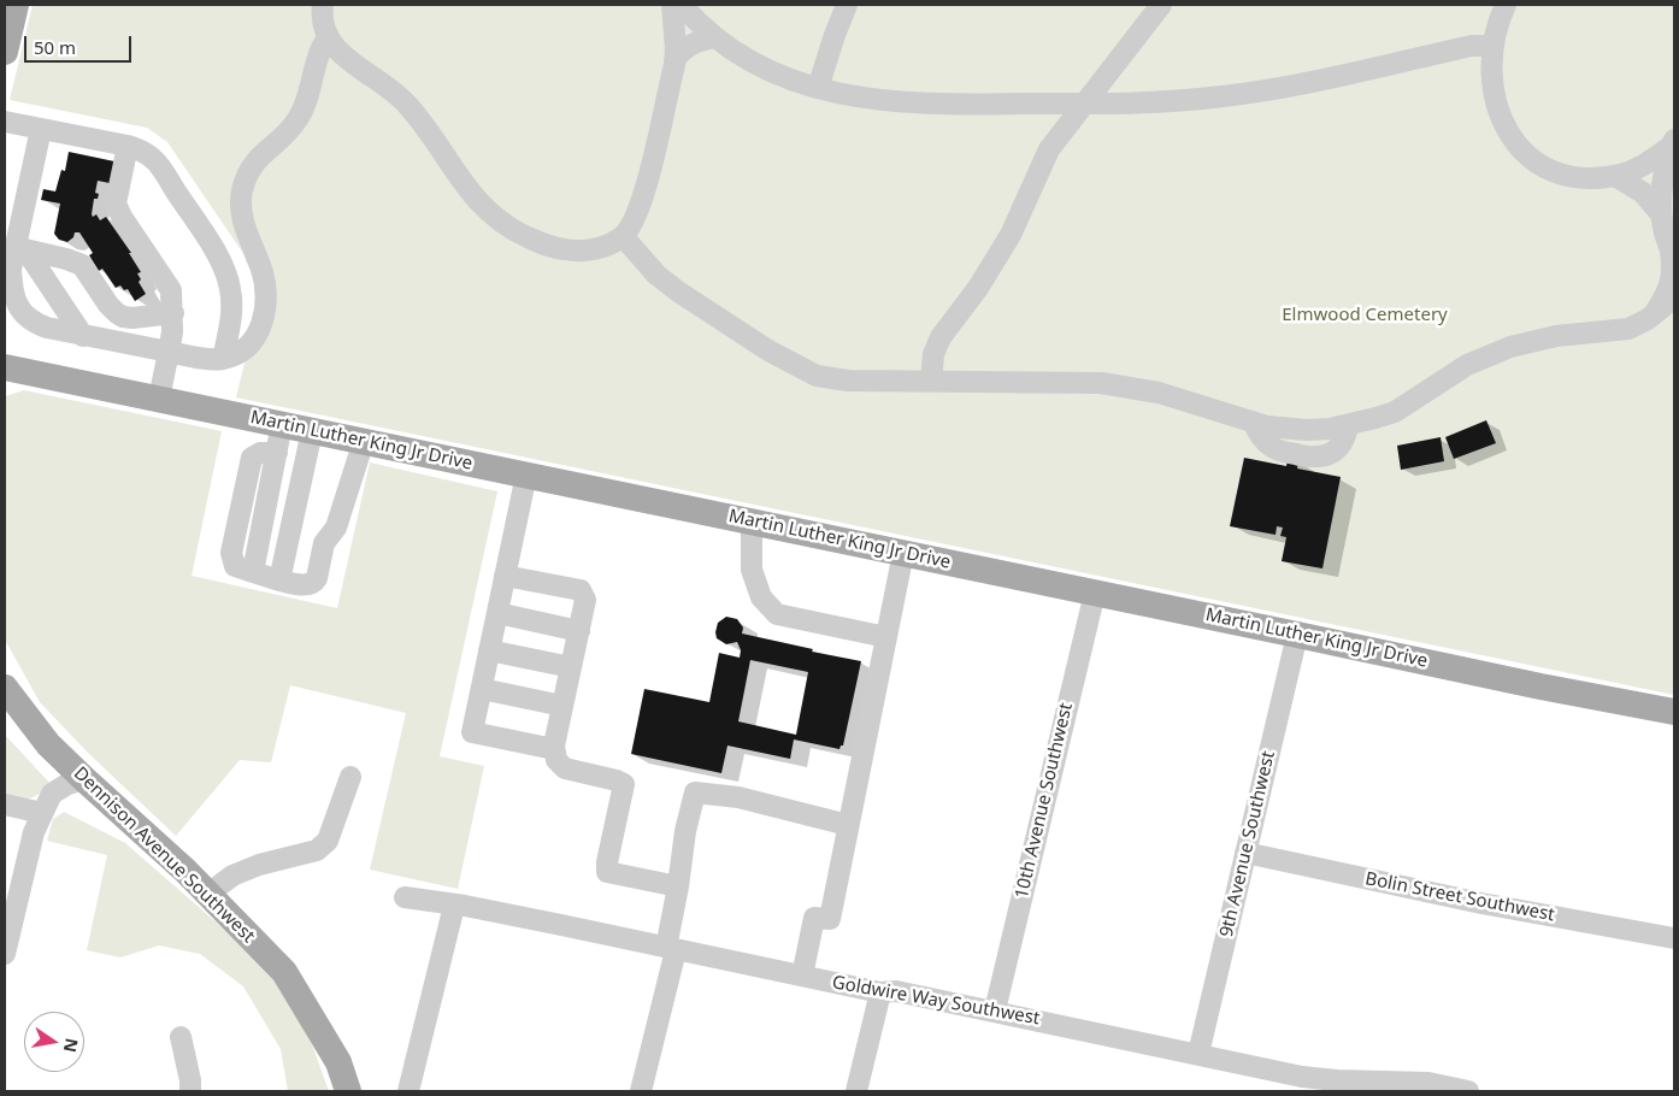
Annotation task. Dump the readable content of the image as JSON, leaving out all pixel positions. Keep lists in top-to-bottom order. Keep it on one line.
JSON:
{"streets":{"main road":["Martin Luther King Jr Drive","Dennison Avenue Southwest"],"street":["10th Avenue Southwest","9th Avenue Southwest","Bolin Street Southwest","Goldwire Way Southwest"]},"crossings":[["Martin Luther King Jr Drive","10th Avenue Southwest"],["Martin Luther King Jr Drive","9th Avenue Southwest"],["10th Avenue Southwest","Goldwire Way Southwest"],["9th Avenue Southwest","Bolin Street Southwest"],["9th Avenue Southwest","Goldwire Way Southwest"]],"parks":["Elmwood Cemetery"],"scale_bar":"50 m","north":"right"}
